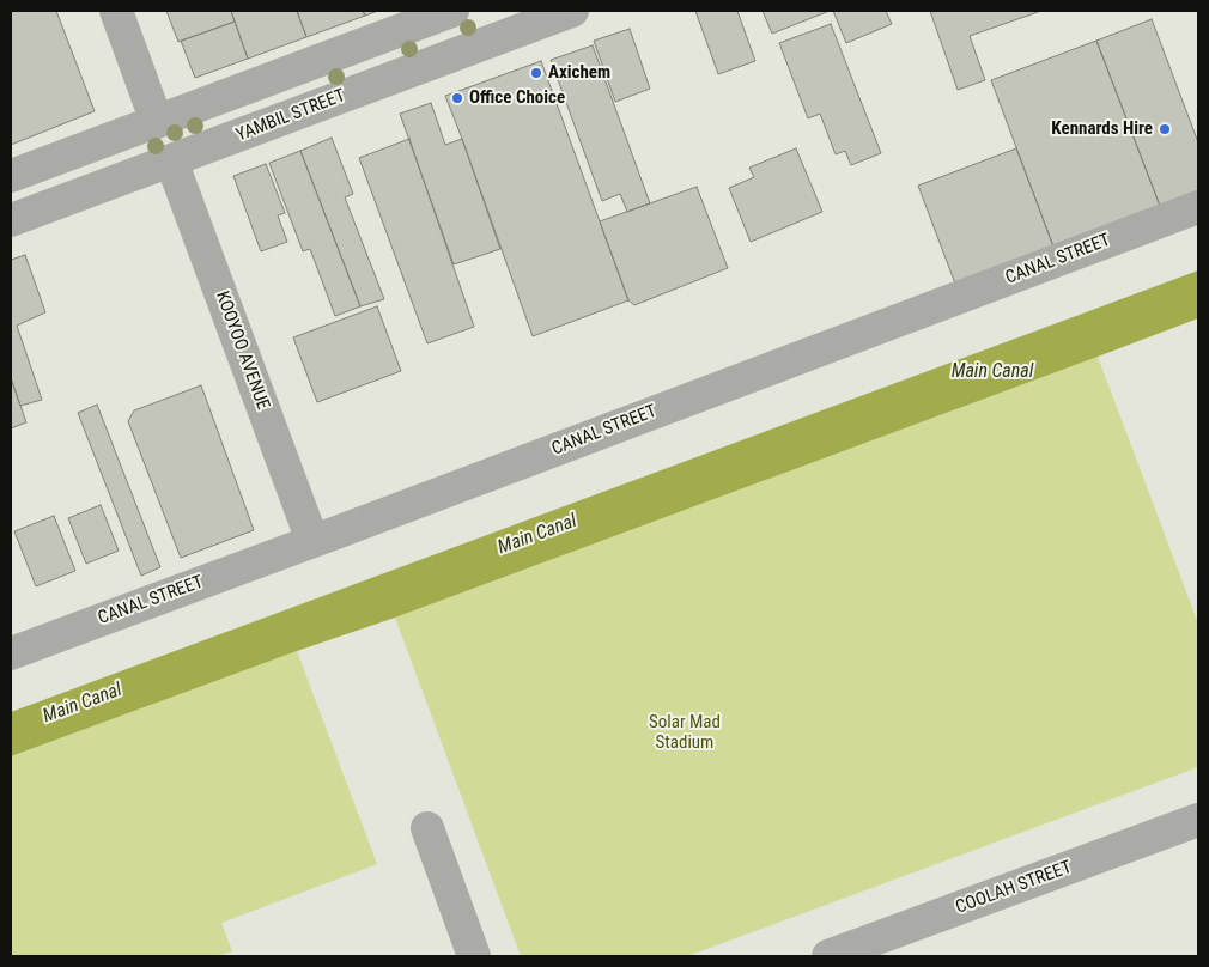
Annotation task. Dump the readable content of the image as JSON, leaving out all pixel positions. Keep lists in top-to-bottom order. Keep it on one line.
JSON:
{"streets":{"street":["YAMBIL STREET","CANAL STREET","KOOYOO AVENUE","COOLAH STREET"]},"crossings":[["YAMBIL STREET","KOOYOO AVENUE"],["CANAL STREET","KOOYOO AVENUE"]],"water":["Main Canal"],"parks":["Solar Mad Stadium"],"places":["Axichem","Office Choice","Kennards Hire"]}
